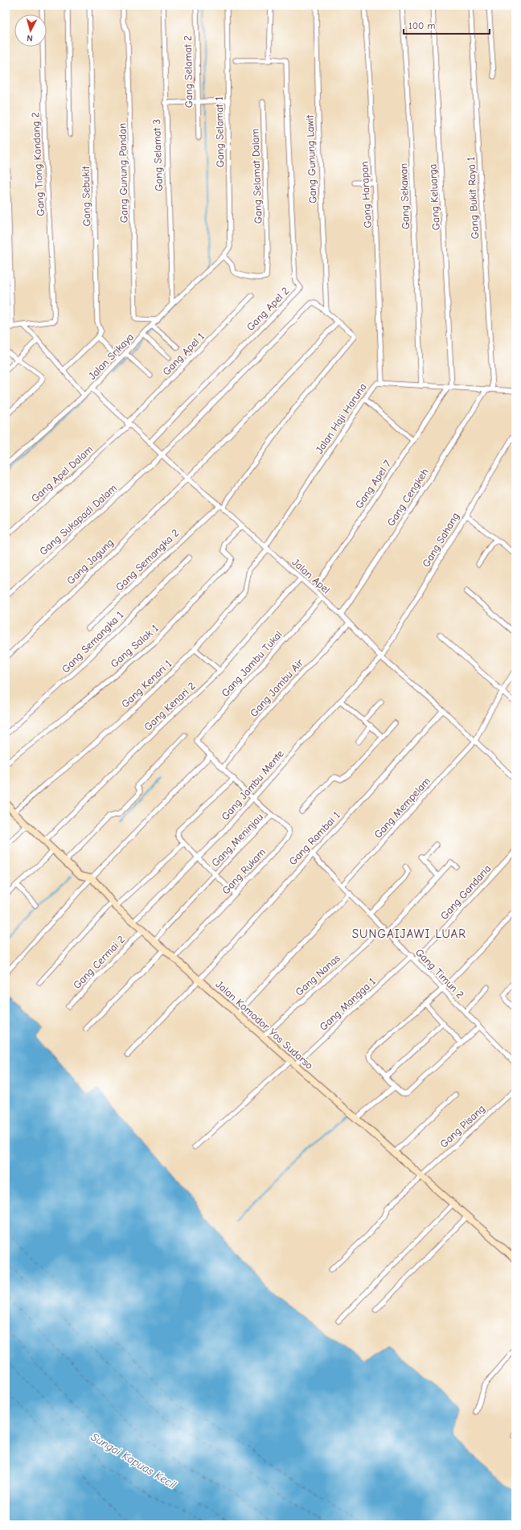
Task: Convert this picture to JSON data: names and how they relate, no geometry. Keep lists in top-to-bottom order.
{
  "streets": {
    "street": [
      "Gang Selamat 2",
      "Gang Selamat 1",
      "Gang Selamat 3",
      "Gang Gunung Lawit",
      "Gang Tiong Kandang 2",
      "Gang Gunung Pandan",
      "Gang Selamat Dalam",
      "Gang Harapan",
      "Gang Sebukit",
      "Gang Sekawan",
      "Gang Keluarga",
      "Gang Bukit Raya 1",
      "Gang Apel 2",
      "Gang Apel 1",
      "Jalan Srikaya",
      "Jalan Haji Haruna",
      "Gang Apel Dalam",
      "Gang Apel 7",
      "Gang Cengkeh",
      "Gang Sukapadi Dalam",
      "Gang Sahang",
      "Gang Semangka 2",
      "Gang Jagung",
      "Jalan Apel",
      "Gang Semangka 1",
      "Gang Salak 1",
      "Gang Jambu Tukal",
      "Gang Kenari 1",
      "Gang Jambu Air",
      "Gang Kenari 2",
      "Gang Jambu Mente",
      "Gang Mempelam",
      "Gang Rambai 1",
      "Gang Meninjau",
      "Gang Rukam",
      "Gang Gandaria",
      "Gang Cermai 2",
      "Gang Timun 2",
      "Gang Nanas",
      "Gang Mangga 1",
      "Jalan Komodor Yos Sudarso",
      "Gang Pisang"
    ]
  },
  "crossings": [
    ["Gang Selamat 1", "Gang Selamat Dalam"],
    ["Gang Selamat 1", "Jalan Srikaya"],
    ["Gang Selamat 3", "Jalan Srikaya"],
    ["Gang Gunung Lawit", "Gang Sukapadi Dalam"],
    ["Gang Gunung Pandan", "Jalan Srikaya"],
    ["Gang Selamat Dalam", "Jalan Srikaya"],
    ["Gang Harapan", "Jalan Haji Haruna"],
    ["Gang Sekawan", "Jalan Haji Haruna"],
    ["Gang Keluarga", "Jalan Haji Haruna"],
    ["Gang Keluarga", "Gang Apel 7"],
    ["Gang Bukit Raya 1", "Jalan Haji Haruna"],
    ["Gang Apel 2", "Jalan Apel"],
    ["Gang Apel 1", "Gang Apel Dalam"],
    ["Gang Apel 1", "Jalan Apel"],
    ["Jalan Srikaya", "Jalan Apel"],
    ["Jalan Haji Haruna", "Gang Apel 7"],
    ["Jalan Haji Haruna", "Gang Cengkeh"],
    ["Jalan Haji Haruna", "Jalan Apel"],
    ["Jalan Haji Haruna", "Gang Kenari 1"],
    ["Gang Apel Dalam", "Jalan Apel"],
    ["Gang Apel 7", "Jalan Apel"],
    ["Gang Cengkeh", "Jalan Apel"],
    ["Gang Sukapadi Dalam", "Jalan Apel"],
    ["Gang Sahang", "Jalan Apel"],
    ["Gang Sahang", "Gang Jambu Mente"],
    ["Gang Semangka 2", "Gang Jagung"],
    ["Gang Semangka 2", "Jalan Apel"],
    ["Gang Jagung", "Jalan Apel"],
    ["Jalan Apel", "Gang Salak 1"],
    ["Jalan Apel", "Gang Jambu Tukal"],
    ["Jalan Apel", "Gang Kenari 1"],
    ["Jalan Apel", "Gang Jambu Air"],
    ["Jalan Apel", "Gang Kenari 2"],
    ["Jalan Apel", "Gang Jambu Mente"],
    ["Jalan Apel", "Gang Mempelam"],
    ["Jalan Apel", "Gang Rambai 1"],
    ["Gang Jambu Tukal", "Gang Rukam"],
    ["Gang Jambu Air", "Gang Rukam"],
    ["Gang Jambu Mente", "Gang Rukam"],
    ["Gang Jambu Mente", "Jalan Komodor Yos Sudarso"],
    ["Gang Mempelam", "Gang Timun 2"],
    ["Gang Rambai 1", "Gang Timun 2"],
    ["Gang Rambai 1", "Jalan Komodor Yos Sudarso"],
    ["Gang Meninjau", "Gang Rukam"],
    ["Gang Meninjau", "Jalan Komodor Yos Sudarso"],
    ["Gang Rukam", "Jalan Komodor Yos Sudarso"],
    ["Gang Gandaria", "Gang Timun 2"],
    ["Gang Cermai 2", "Jalan Komodor Yos Sudarso"],
    ["Gang Timun 2", "Gang Nanas"],
    ["Gang Timun 2", "Gang Mangga 1"],
    ["Gang Nanas", "Jalan Komodor Yos Sudarso"],
    ["Gang Mangga 1", "Jalan Komodor Yos Sudarso"],
    ["Jalan Komodor Yos Sudarso", "Gang Pisang"]
  ],
  "districts": ["SUNGAIJAWI LUAR"],
  "water": ["Sungai Kapuas Kecil"],
  "scale_bar": "100 m",
  "north": "bottom"
}
